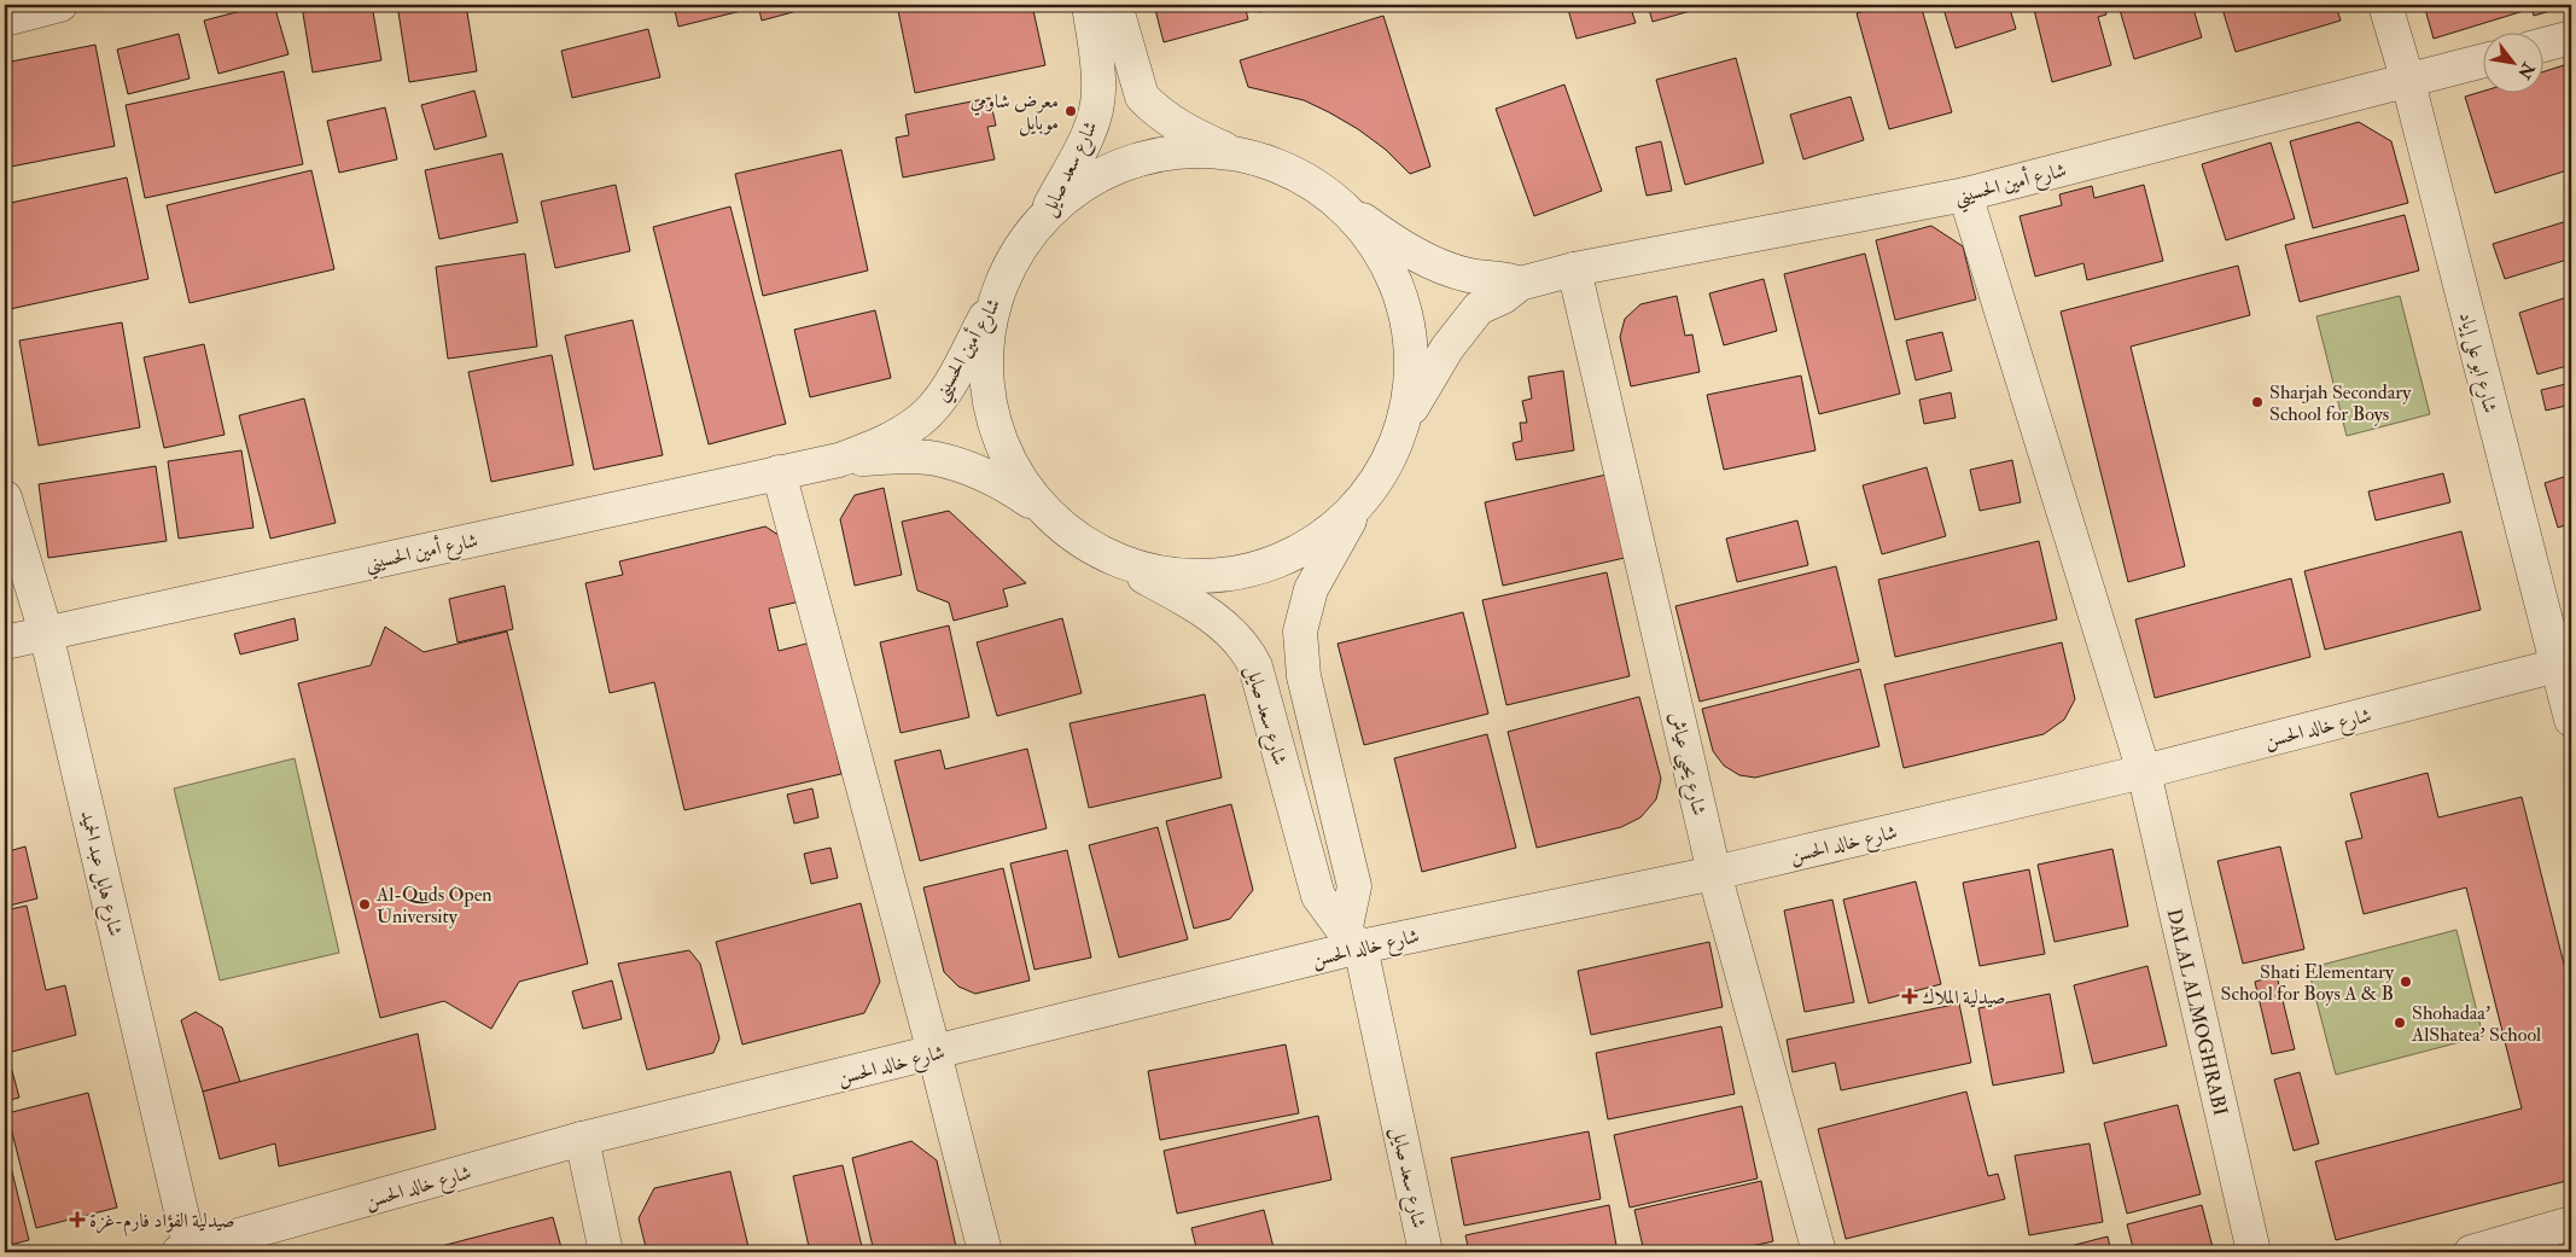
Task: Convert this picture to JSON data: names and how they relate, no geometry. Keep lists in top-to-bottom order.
{
  "streets": {
    "street": [
      "شارع سعد صايل",
      "شارع أمين الحسيني",
      "شارع ابو على إياد",
      "شارع خالد الحسن",
      "شارع يحيى عياش",
      "شارع هايل عبد الحميد",
      "DALAL ALMOGHRABI"
    ]
  },
  "crossings": [
    ["شارع سعد صايل", "شارع خالد الحسن"],
    ["شارع أمين الحسيني", "شارع ابو على إياد"],
    ["شارع أمين الحسيني", "شارع يحيى عياش"],
    ["شارع أمين الحسيني", "شارع هايل عبد الحميد"],
    ["شارع أمين الحسيني", "DALAL ALMOGHRABI"],
    ["شارع ابو على إياد", "شارع خالد الحسن"],
    ["شارع خالد الحسن", "شارع يحيى عياش"],
    ["شارع خالد الحسن", "شارع هايل عبد الحميد"],
    ["شارع خالد الحسن", "DALAL ALMOGHRABI"]
  ],
  "places": {
    "other": [
      "معرض شاومي موبايل",
      "Sharjah Secondary School for Boys",
      "Al-Quds Open University",
      "Shati Elementary School for Boys A & B",
      "Shohadaa' AlShatea' School"
    ],
    "health": ["صيدلية الملاك", "صيدلية الفؤاد فارم-غزة"]
  },
  "north": "bottom right"
}
